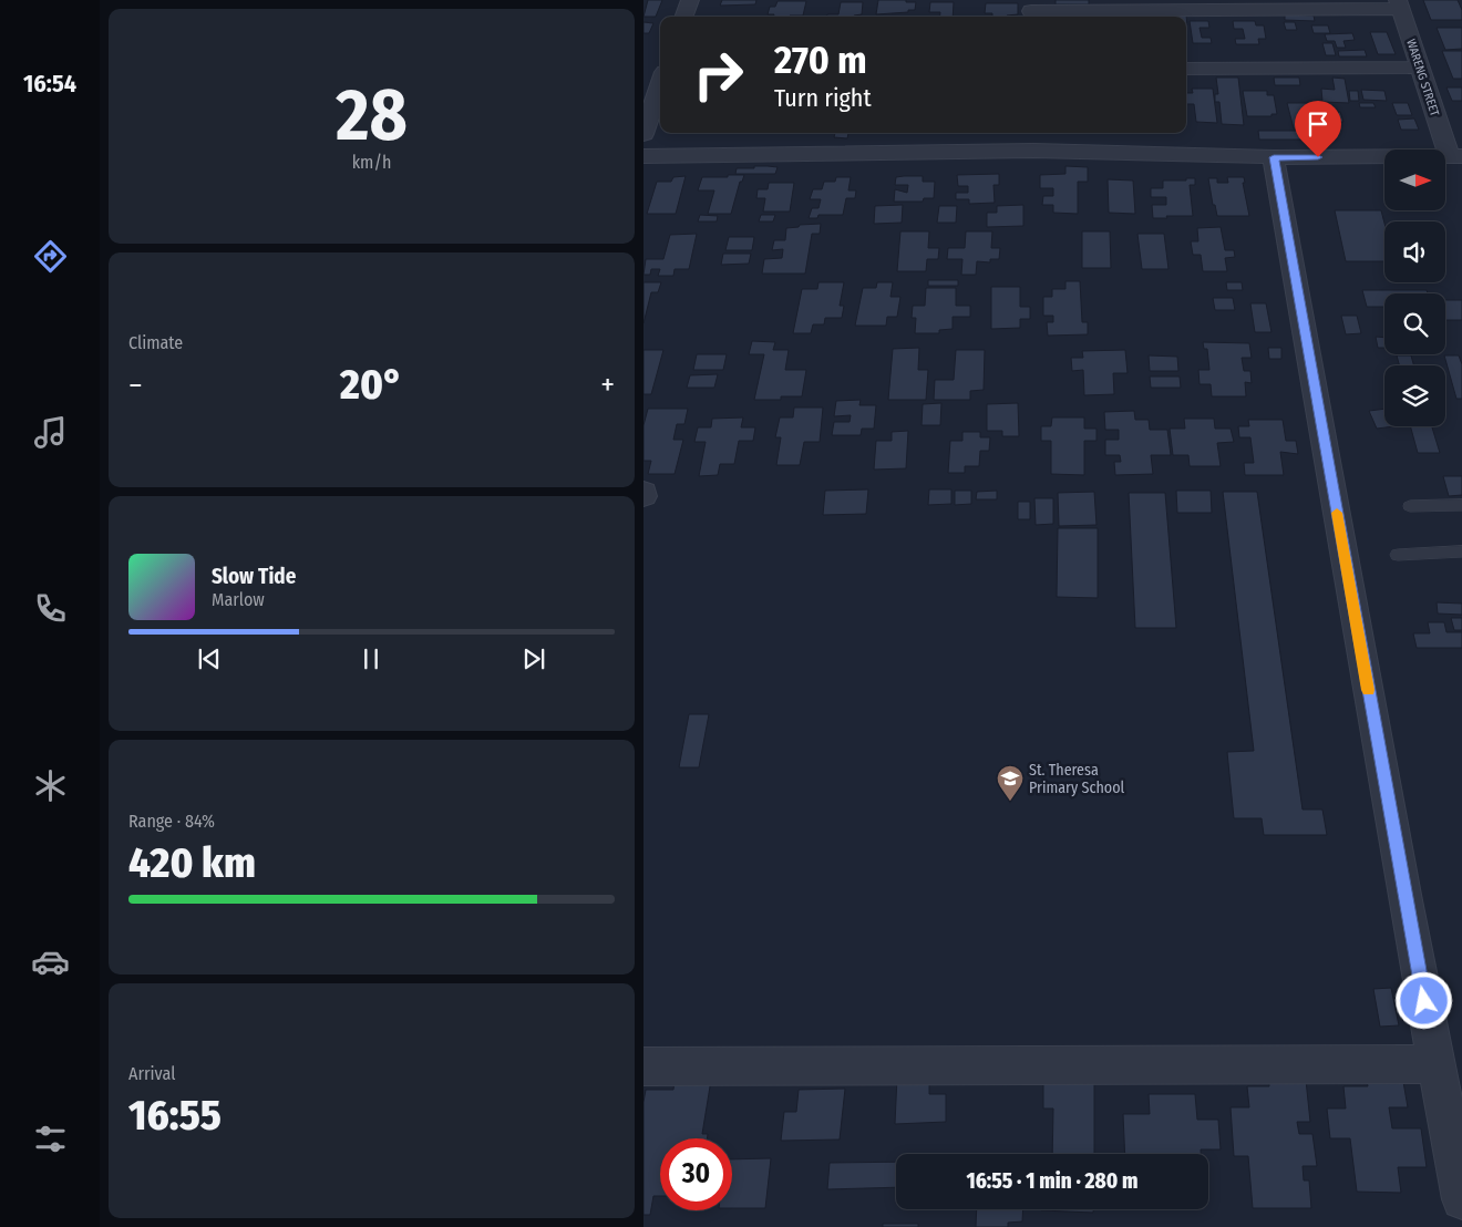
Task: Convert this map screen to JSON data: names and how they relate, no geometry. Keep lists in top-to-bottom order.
{
  "streets": {
    "street": ["WARENG STREET"]
  },
  "places": {
    "school or university": ["St. Theresa Primary School"]
  },
  "north": "right",
  "page": {
    "tabs": "16:54",
    "tile": [
      ["28", "km/h"],
      "Climate",
      ["Range · 84%", "420 km"],
      ["Arrival", "16:55"]
    ],
    "turn": ["270 m", "Turn right"],
    "heat": ["−", "20°", "+"],
    "song": ["Slow Tide", "Marlow"],
    "limit": "30",
    "trip": "16:55 · 1 min · 280 m"
  }
}
